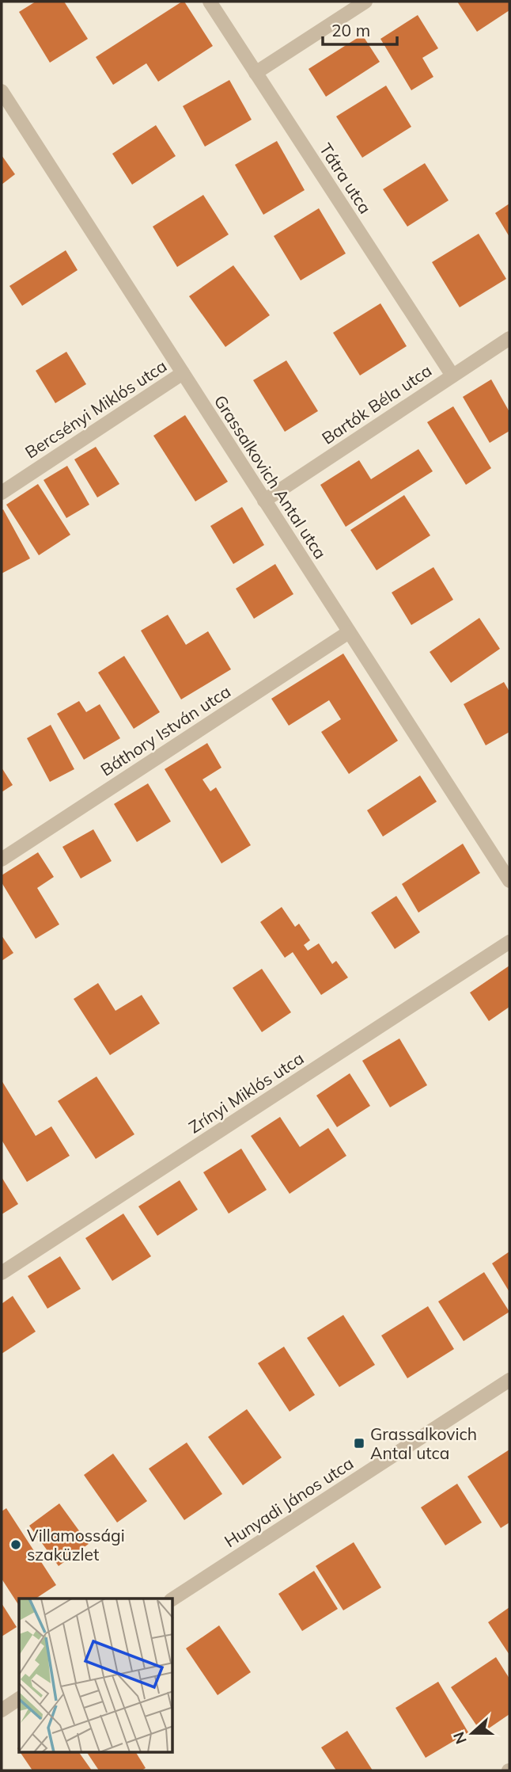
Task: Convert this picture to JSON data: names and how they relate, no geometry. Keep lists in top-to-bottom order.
{
  "streets": {
    "street": [
      "Tátra utca",
      "Bartók Béla utca",
      "Bercsényi Miklós utca",
      "Grassalkovich Antal utca",
      "Báthory István utca",
      "Zrínyi Miklós utca",
      "Hunyadi János utca"
    ]
  },
  "crossings": [
    ["Tátra utca", "Bartók Béla utca"],
    ["Bartók Béla utca", "Grassalkovich Antal utca"],
    ["Bercsényi Miklós utca", "Grassalkovich Antal utca"],
    ["Grassalkovich Antal utca", "Báthory István utca"]
  ],
  "places": {
    "transit": ["Grassalkovich Antal utca"],
    "other": ["Villamossági szaküzlet"]
  },
  "scale_bar": "20 m",
  "north": "left"
}
